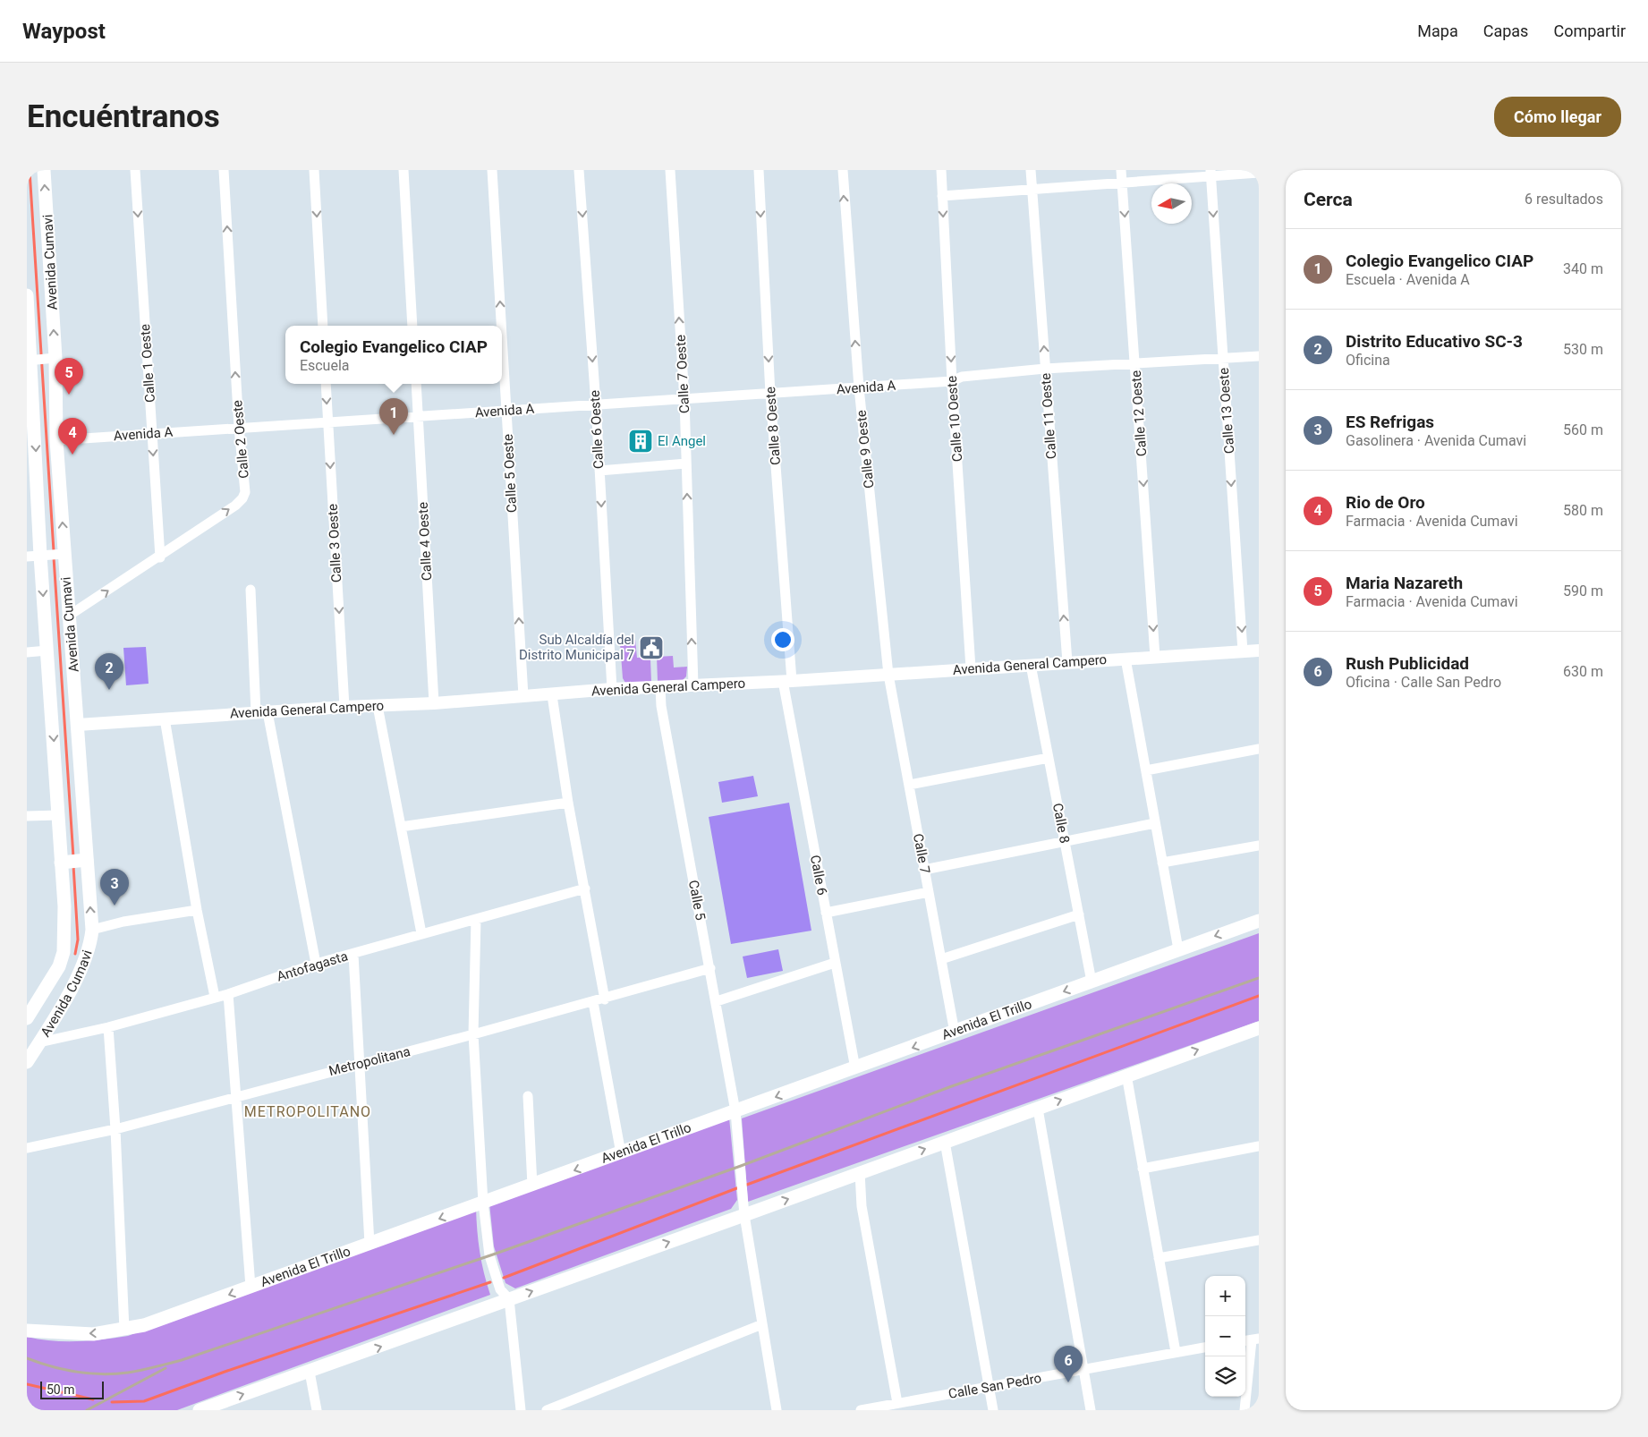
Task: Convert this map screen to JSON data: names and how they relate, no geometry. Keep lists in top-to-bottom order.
{
  "streets": {
    "main road": ["Avenida Cumavi", "Avenida El Trillo"],
    "street": [
      "Calle 1 Oeste",
      "Calle 7 Oeste",
      "Avenida A",
      "Calle 13 Oeste",
      "Calle 12 Oeste",
      "Calle 11 Oeste",
      "Calle 10 Oeste",
      "Calle 8 Oeste",
      "Calle 6 Oeste",
      "Calle 2 Oeste",
      "Calle 9 Oeste",
      "Calle 5 Oeste",
      "Calle 4 Oeste",
      "Calle 3 Oeste",
      "Avenida General Campero",
      "Calle 8",
      "Calle 7",
      "Calle 6",
      "Calle 5",
      "Antofagasta",
      "Metropolitana",
      "Calle San Pedro"
    ]
  },
  "crossings": [
    ["Avenida Cumavi", "Avenida A"],
    ["Avenida Cumavi", "Calle 2 Oeste"],
    ["Avenida Cumavi", "Avenida General Campero"],
    ["Avenida Cumavi", "Antofagasta"],
    ["Calle 1 Oeste", "Avenida A"],
    ["Calle 1 Oeste", "Calle 2 Oeste"],
    ["Calle 7 Oeste", "Avenida A"],
    ["Calle 7 Oeste", "Avenida General Campero"],
    ["Avenida A", "Calle 13 Oeste"],
    ["Avenida A", "Calle 12 Oeste"],
    ["Avenida A", "Calle 11 Oeste"],
    ["Avenida A", "Calle 10 Oeste"],
    ["Avenida A", "Calle 8 Oeste"],
    ["Avenida A", "Calle 6 Oeste"],
    ["Avenida A", "Calle 2 Oeste"],
    ["Avenida A", "Calle 9 Oeste"],
    ["Avenida A", "Calle 5 Oeste"],
    ["Avenida A", "Calle 4 Oeste"],
    ["Avenida A", "Calle 3 Oeste"],
    ["Calle 13 Oeste", "Avenida General Campero"],
    ["Calle 12 Oeste", "Avenida General Campero"],
    ["Calle 11 Oeste", "Avenida General Campero"],
    ["Calle 10 Oeste", "Avenida General Campero"],
    ["Calle 8 Oeste", "Avenida General Campero"],
    ["Calle 8 Oeste", "Calle 6"],
    ["Calle 6 Oeste", "Avenida General Campero"],
    ["Calle 9 Oeste", "Avenida General Campero"],
    ["Calle 9 Oeste", "Calle 7"],
    ["Calle 5 Oeste", "Avenida General Campero"],
    ["Calle 4 Oeste", "Avenida General Campero"],
    ["Calle 3 Oeste", "Avenida General Campero"],
    ["Avenida General Campero", "Calle 8"],
    ["Avenida General Campero", "Calle 7"],
    ["Avenida General Campero", "Calle 6"],
    ["Avenida General Campero", "Calle 5"],
    ["Calle 8", "Avenida El Trillo"],
    ["Calle 7", "Avenida El Trillo"],
    ["Calle 6", "Avenida El Trillo"],
    ["Calle 5", "Avenida El Trillo"],
    ["Calle 5", "Metropolitana"]
  ],
  "one_way": [
    "Calle 1 Oeste",
    "Calle 7 Oeste",
    "Calle 13 Oeste",
    "Calle 12 Oeste",
    "Calle 11 Oeste",
    "Calle 10 Oeste",
    "Calle 8 Oeste",
    "Calle 6 Oeste",
    "Calle 2 Oeste",
    "Calle 9 Oeste",
    "Calle 5 Oeste"
  ],
  "districts": ["METROPOLITANO"],
  "places": {
    "building": ["El Angel"],
    "public building": ["Sub Alcaldía del Distrito Municipal 7"]
  },
  "scale_bar": "50 m",
  "north": "left",
  "page": {
    "header": "Waypost",
    "nav": ["Mapa", "Capas", "Compartir"],
    "buttons": "Cómo llegar",
    "title": "Encuéntranos",
    "heading": ["Cerca", "6 resultados"],
    "list": [
      {
        "mark": "1",
        "name": "Colegio Evangelico CIAP",
        "note": "Escuela · Avenida A",
        "value": "340 m"
      },
      {
        "mark": "2",
        "name": "Distrito Educativo SC-3",
        "note": "Oficina",
        "value": "530 m"
      },
      {
        "mark": "3",
        "name": "ES Refrigas",
        "note": "Gasolinera · Avenida Cumavi",
        "value": "560 m"
      },
      {
        "mark": "4",
        "name": "Rio de Oro",
        "note": "Farmacia · Avenida Cumavi",
        "value": "580 m"
      },
      {
        "mark": "5",
        "name": "Maria Nazareth",
        "note": "Farmacia · Avenida Cumavi",
        "value": "590 m"
      },
      {
        "mark": "6",
        "name": "Rush Publicidad",
        "note": "Oficina · Calle San Pedro",
        "value": "630 m"
      }
    ],
    "popup": ["Colegio Evangelico CIAP", "Escuela"],
    "pins": [
      "5",
      "1",
      "4",
      "2",
      "3",
      "6"
    ],
    "map_buttons": ["+", "−"],
    "scale": "50 m"
  }
}
